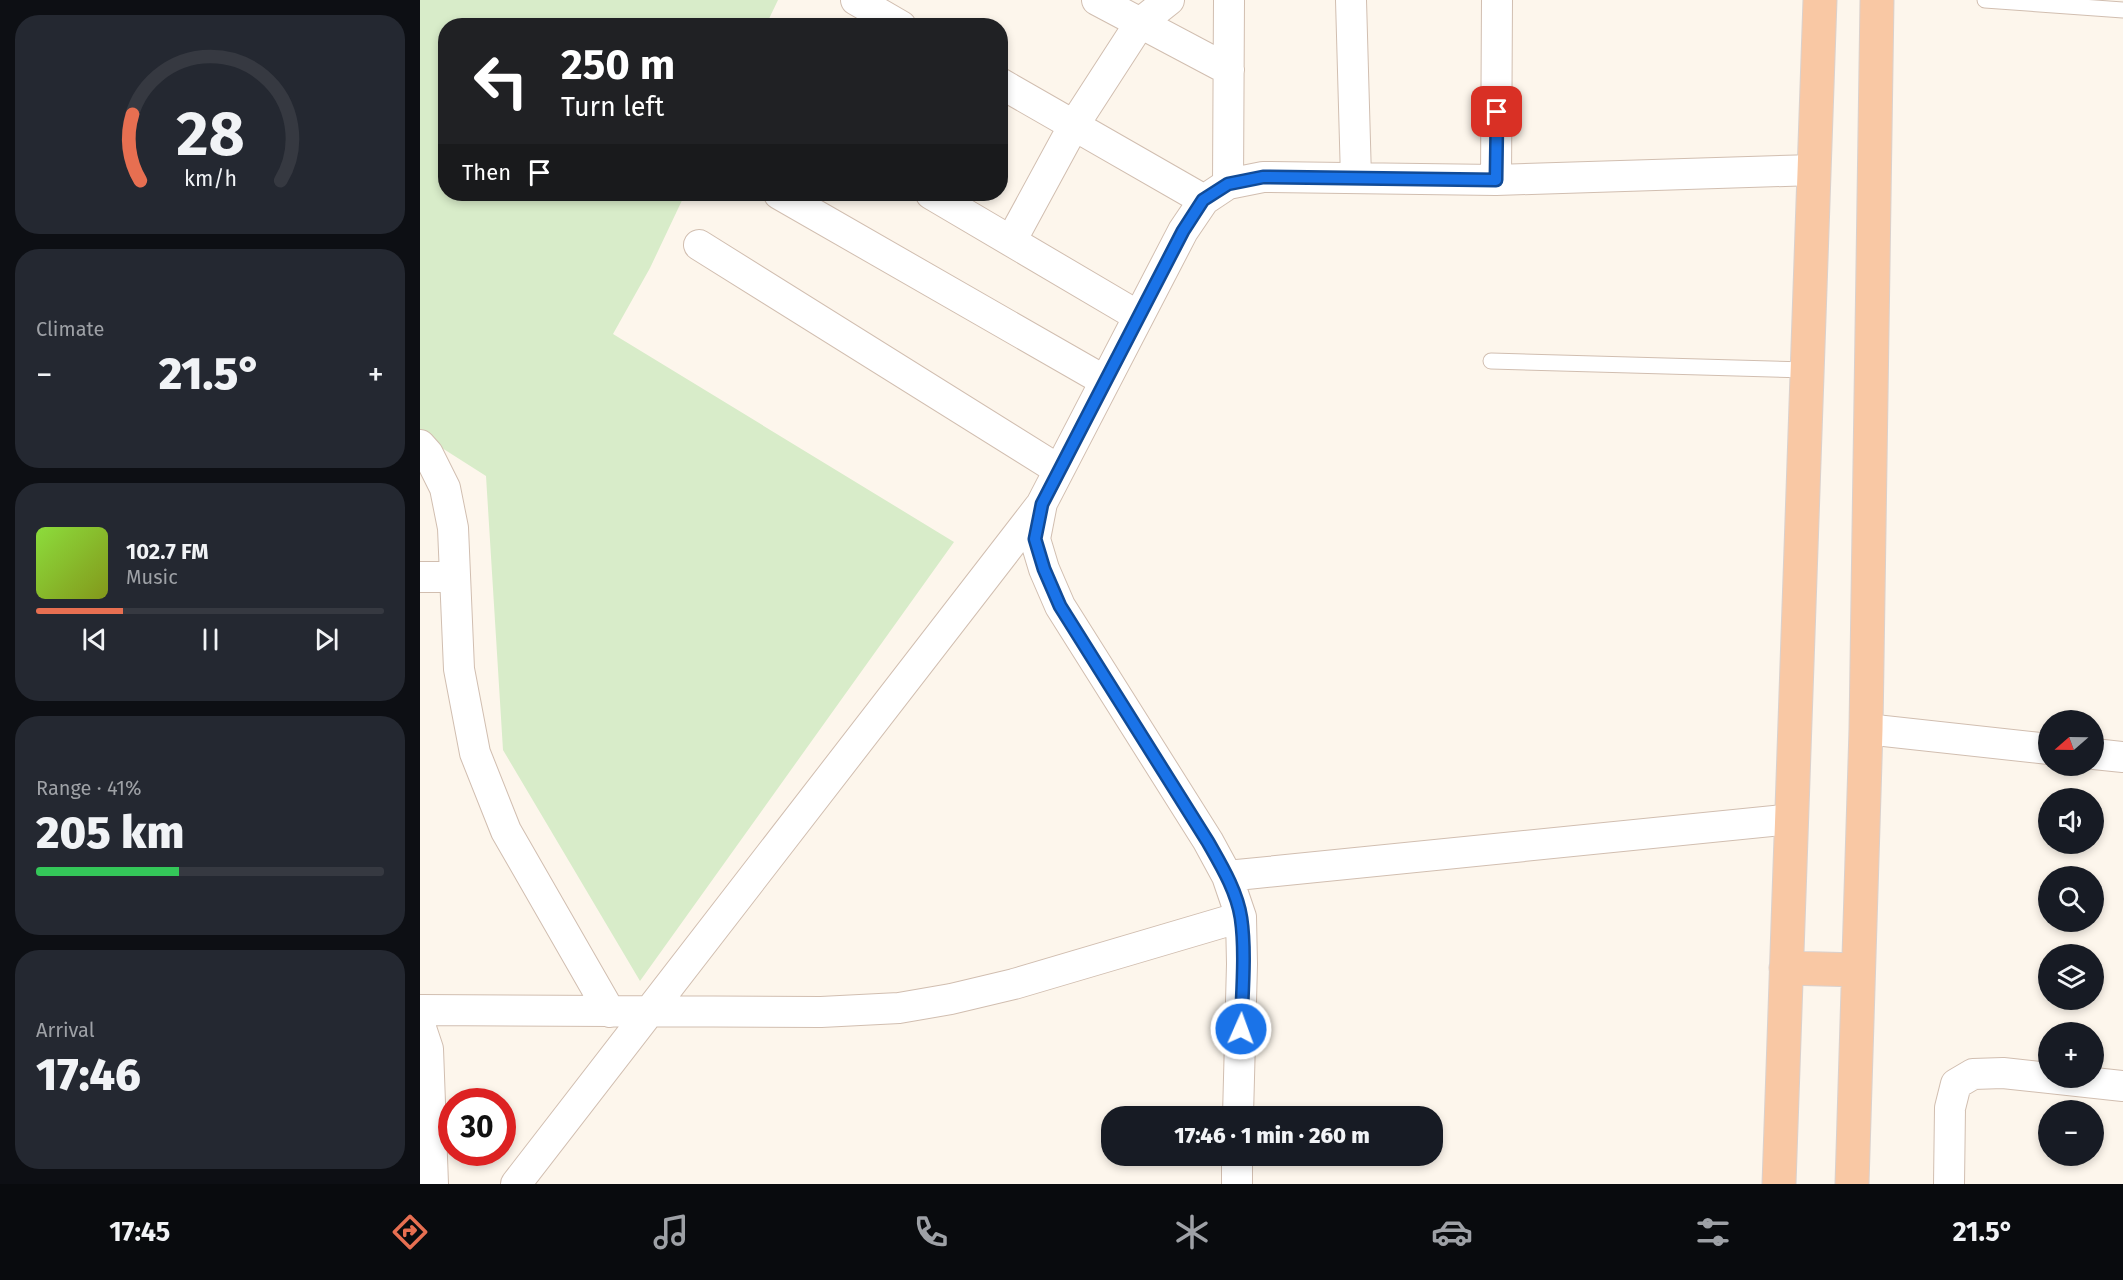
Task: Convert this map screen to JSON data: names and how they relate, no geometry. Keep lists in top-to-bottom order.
{
  "north": "left",
  "page": {
    "turn": ["250 m", "Turn left"],
    "then": "Then",
    "tile": [
      "Climate",
      ["Range · 41%", "205 km"],
      ["Arrival", "17:46"]
    ],
    "heat": ["−", "21.5°", "+"],
    "song": ["102.7 FM", "Music"],
    "map_buttons": ["+", "−"],
    "limit": "30",
    "trip": "17:46 · 1 min · 260 m",
    "tabs": ["17:45", "21.5°"],
    "gauge": ["28", "km/h"]
  }
}
